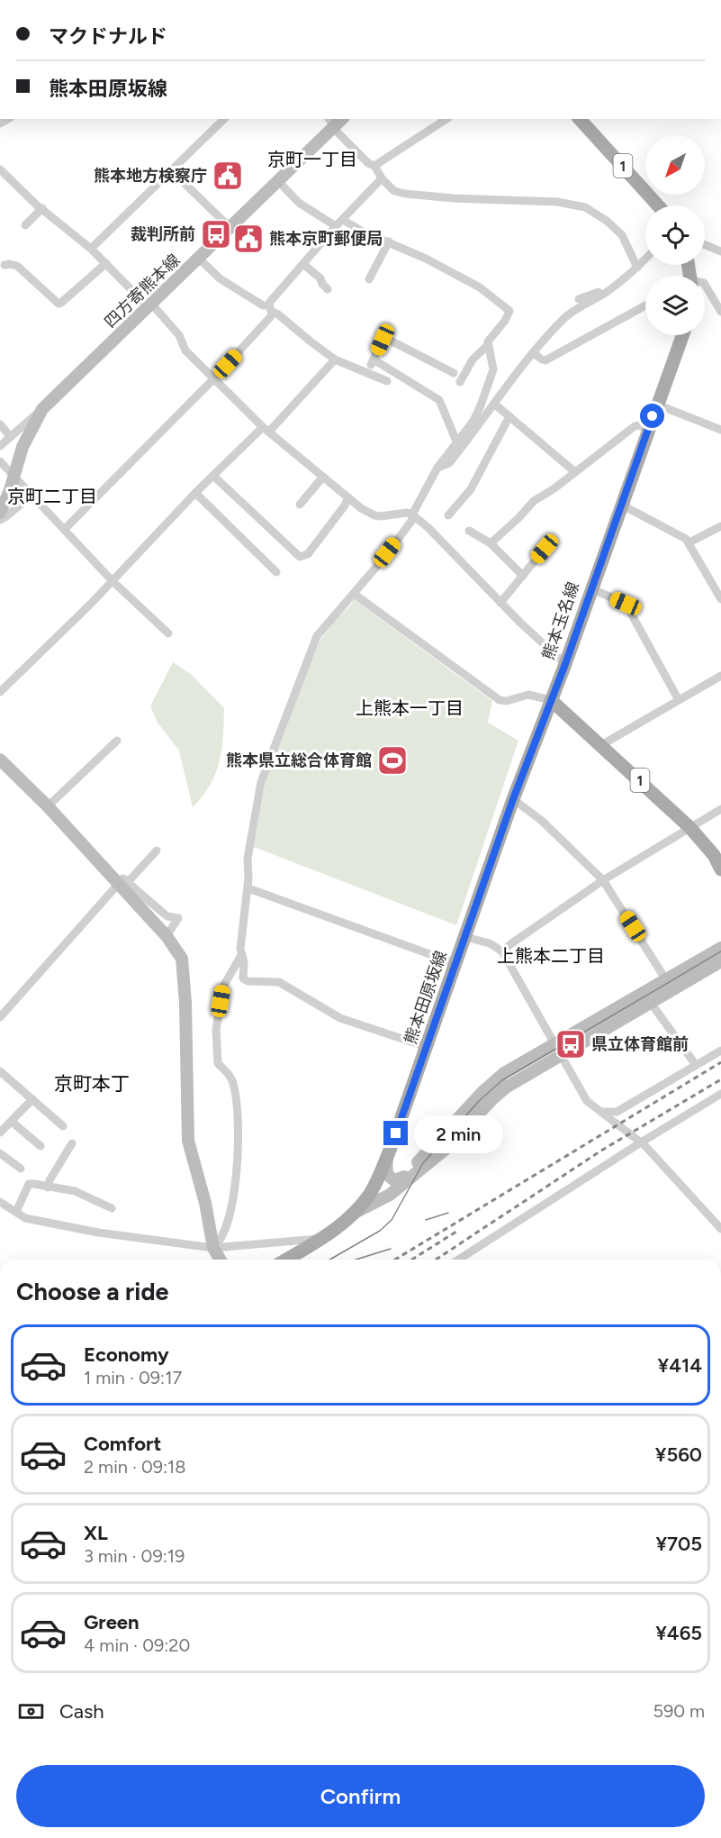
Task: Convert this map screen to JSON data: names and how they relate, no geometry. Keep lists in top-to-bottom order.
{
  "streets": {
    "main road": ["1", "熊本玉名線", "熊本田原坂線"],
    "street": ["四方寄熊本線"]
  },
  "crossings": [
    ["1", "熊本玉名線"],
    ["1", "熊本田原坂線"],
    ["熊本玉名線", "熊本田原坂線"]
  ],
  "districts": [
    "京町一丁目",
    "京町二丁目",
    "上熊本一丁目",
    "上熊本二丁目",
    "京町本丁"
  ],
  "places": {
    "public building": ["熊本地方検察庁", "熊本京町郵便局"],
    "bus stop": ["裁判所前", "県立体育館前"],
    "sports": ["熊本県立総合体育館"]
  },
  "north": "bottom left",
  "page": {
    "banner": ["マクドナルド", "熊本田原坂線"],
    "bubble": "2 min",
    "heading": "Choose a ride",
    "list": [
      {
        "name": "Economy",
        "note": "1 min · 09:17",
        "value": "¥414"
      },
      {
        "name": "Comfort",
        "note": "2 min · 09:18",
        "value": "¥560"
      },
      {
        "name": "XL",
        "note": "3 min · 09:19",
        "value": "¥705"
      },
      {
        "name": "Green",
        "note": "4 min · 09:20",
        "value": "¥465"
      }
    ],
    "pay": ["Cash", "590 m"],
    "buttons": "Confirm"
  }
}
